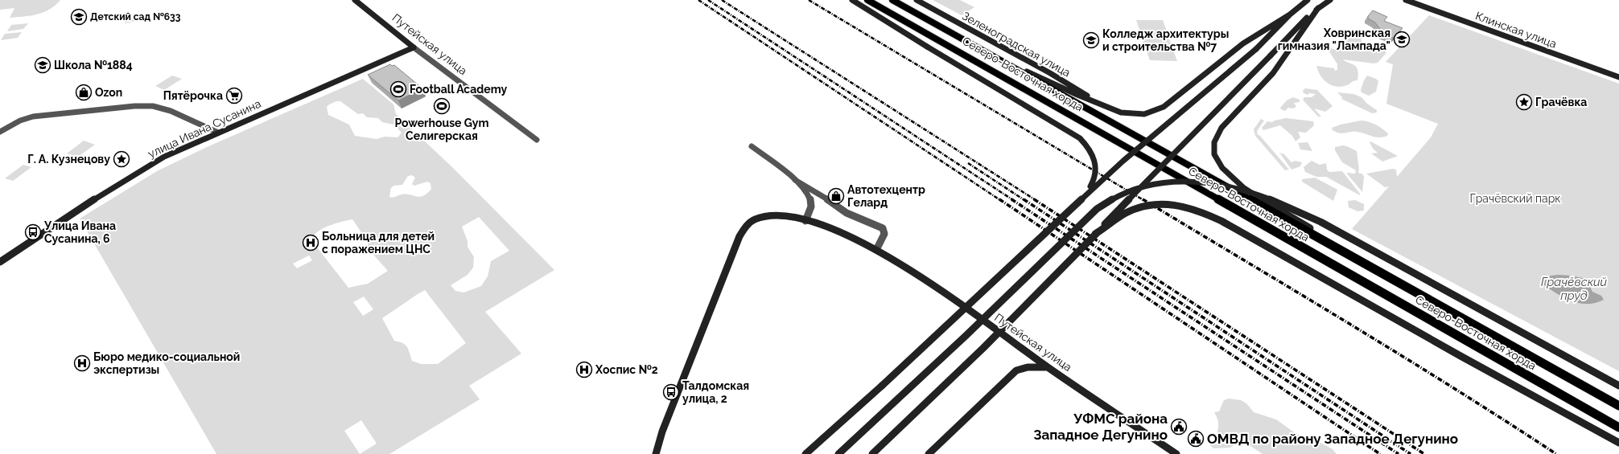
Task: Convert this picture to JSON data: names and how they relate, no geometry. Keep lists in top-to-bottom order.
{
  "streets": {
    "main road": [
      "Клинская улица",
      "Путейская улица",
      "Зеленоградская улица",
      "Северо-Восточная хорда",
      "улица Ивана Сусанина"
    ]
  },
  "crossings": [
    ["Путейская улица", "улица Ивана Сусанина"]
  ],
  "water": ["Грачёвский пруд"],
  "parks": ["Грачёвский парк"],
  "places": {
    "school or university": [
      "Детский сад №633",
      "Ховринская гимназия \"Лампада\"",
      "Колледж архитектуры и строительства №7",
      "Школа №1884"
    ],
    "sports": ["Football Academy", "Powerhouse Gym Селигерская"],
    "shop": ["Ozon", "Автотехцентр Гелард"],
    "supermarket": ["Пятёрочка"],
    "place": ["Грачёвка", "Г. А. Кузнецову"],
    "bus stop": ["Улица Ивана Сусанина, 6", "Талдомская улица, 2"],
    "hospital": ["Больница для детей с поражением ЦНС", "Бюро медико-социальной экспертизы", "Хоспис №2"],
    "public building": ["УФМС района Западное Дегунино", "ОМВД по району Западное Дегунино"]
  }
}
